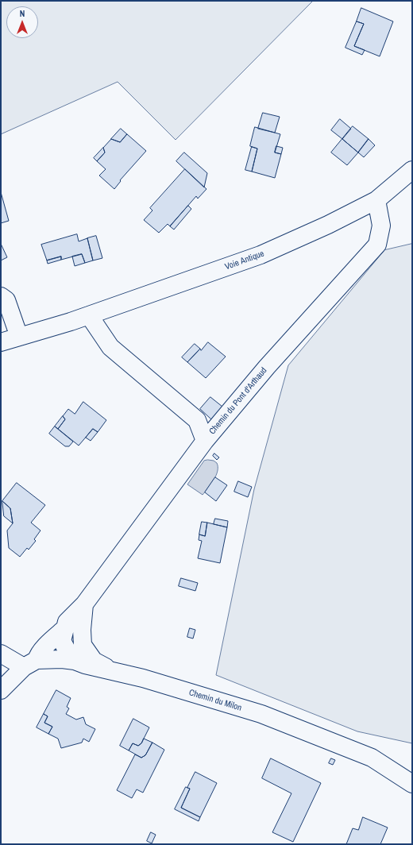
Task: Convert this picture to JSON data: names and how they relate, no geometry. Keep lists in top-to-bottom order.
{
  "streets": {
    "street": ["Voie Antique", "Chemin du Pont d'Arthaud", "Chemin du Milon"]
  },
  "crossings": [
    ["Voie Antique", "Chemin du Pont d'Arthaud"]
  ],
  "north": "top"
}
